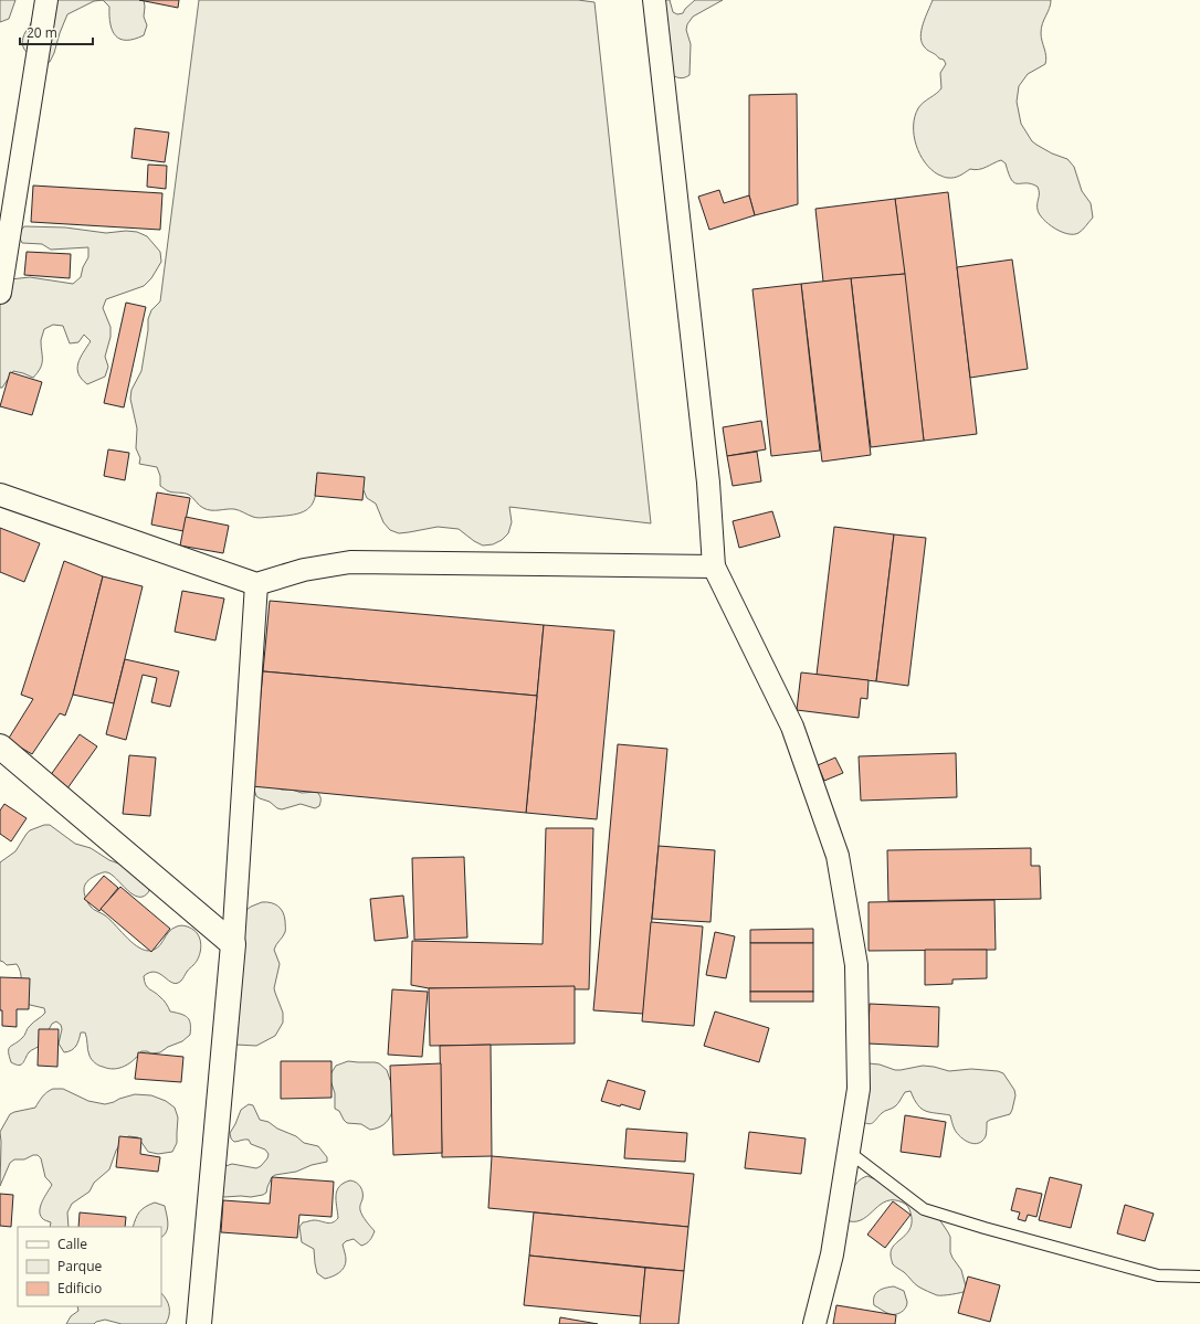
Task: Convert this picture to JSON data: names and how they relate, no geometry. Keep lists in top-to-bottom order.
{
  "legend": ["Calle", "Parque", "Edificio"],
  "scale_bar": "20 m"
}
